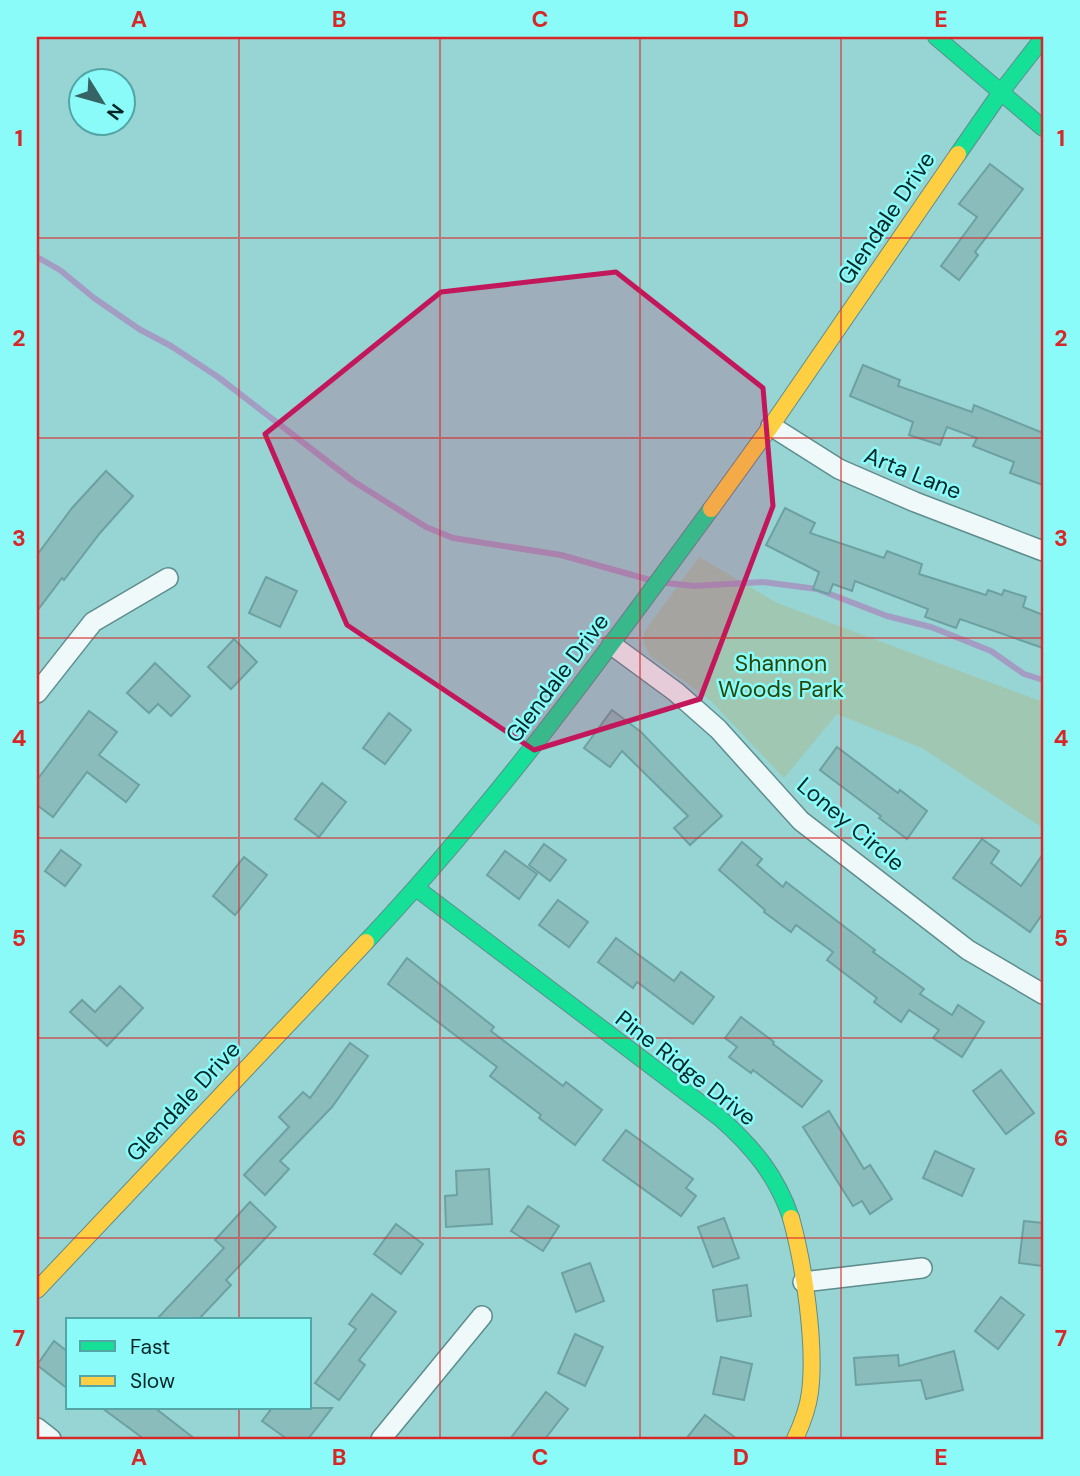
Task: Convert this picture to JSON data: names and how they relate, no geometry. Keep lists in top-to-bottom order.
{
  "streets": {
    "street": [
      "Glendale Drive",
      "Arta Lane",
      "Loney Circle",
      "Pine Ridge Drive"
    ]
  },
  "crossings": [
    ["Glendale Drive", "Arta Lane"],
    ["Glendale Drive", "Loney Circle"],
    ["Glendale Drive", "Pine Ridge Drive"]
  ],
  "parks": ["Shannon Woods Park"],
  "legend": ["Fast", "Slow"],
  "north": "bottom right",
  "grid": {
    "columns": [
      "A",
      "B",
      "C",
      "D",
      "E"
    ],
    "rows": [
      "1",
      "2",
      "3",
      "4",
      "5",
      "6",
      "7"
    ]
  }
}
